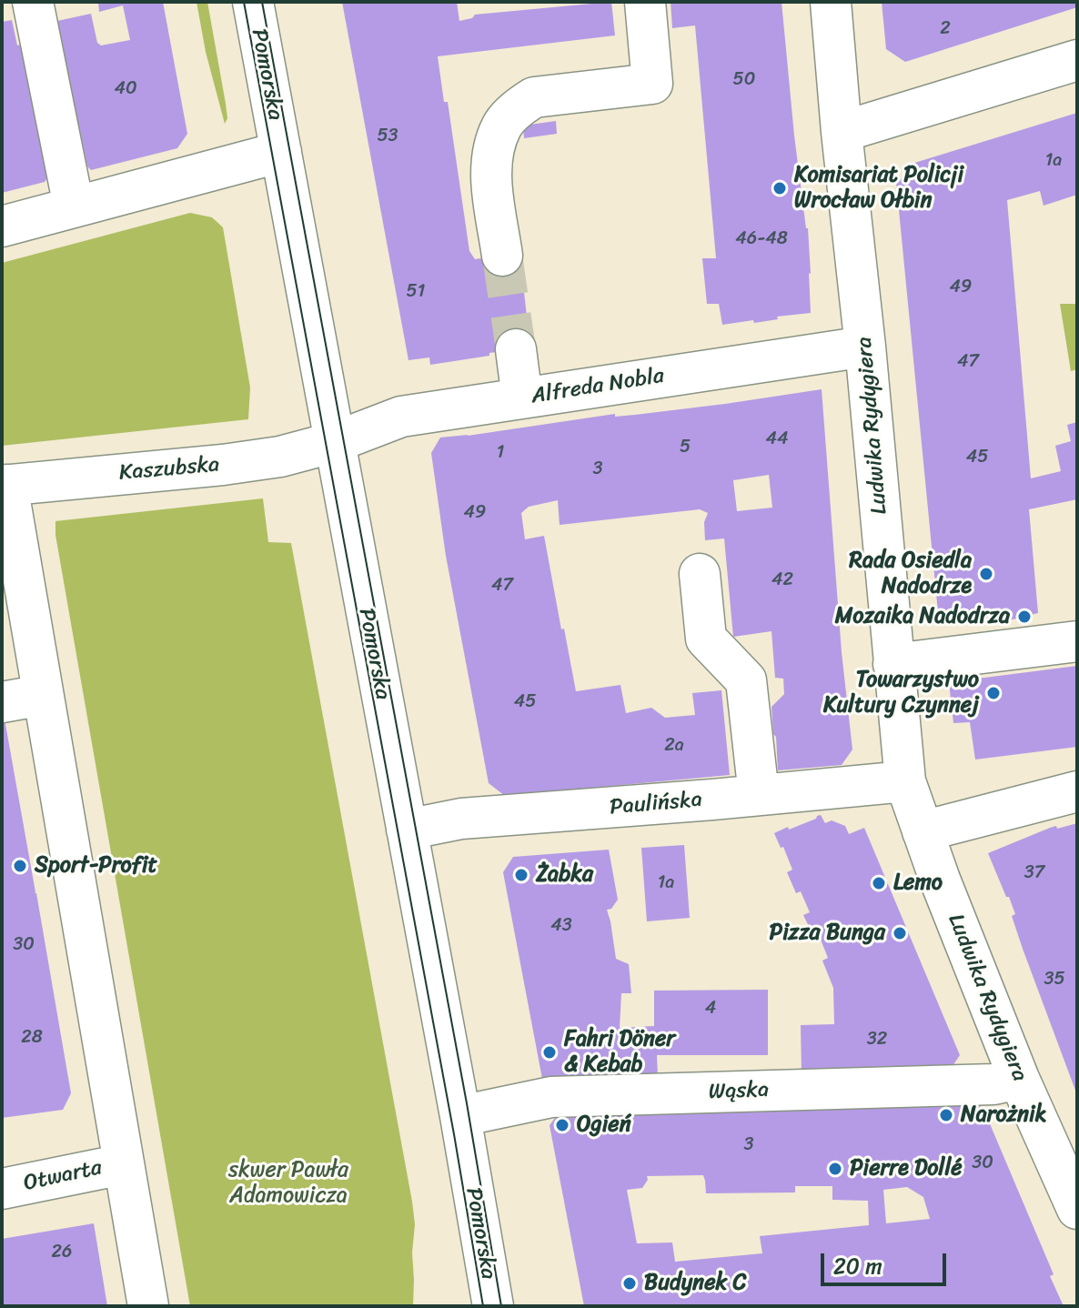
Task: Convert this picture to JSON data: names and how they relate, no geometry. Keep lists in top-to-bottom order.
{
  "streets": {
    "street": [
      "Pomorska",
      "Alfreda Nobla",
      "Ludwika Rydygiera",
      "Kaszubska",
      "Paulińska",
      "Wąska",
      "Otwarta"
    ]
  },
  "crossings": [
    ["Pomorska", "Alfreda Nobla"],
    ["Pomorska", "Kaszubska"],
    ["Pomorska", "Paulińska"],
    ["Pomorska", "Wąska"],
    ["Alfreda Nobla", "Ludwika Rydygiera"],
    ["Alfreda Nobla", "Kaszubska"],
    ["Ludwika Rydygiera", "Paulińska"],
    ["Ludwika Rydygiera", "Wąska"]
  ],
  "parks": ["skwer Pawła Adamowicza"],
  "places": [
    "Komisariat Policji Wrocław Ołbin",
    "Rada Osiedla Nadodrze",
    "Mozaika Nadodrza",
    "Towarzystwo Kultury Czynnej",
    "Sport-Profit",
    "Żabka",
    "Lemo",
    "Pizza Bunga",
    "Fahri Döner & Kebab",
    "Narożnik",
    "Ogień",
    "Pierre Dollé",
    "Budynek C"
  ],
  "house_numbers": [
    "2",
    "50",
    "40",
    "53",
    "1a",
    "46-48",
    "49",
    "51",
    "47",
    "44",
    "5",
    "1",
    "45",
    "3",
    "49",
    "42",
    "47",
    "45",
    "2a",
    "37",
    "1a",
    "43",
    "30",
    "35",
    "4",
    "28",
    "32",
    "3",
    "30",
    "26"
  ],
  "scale_bar": "20 m"
}
